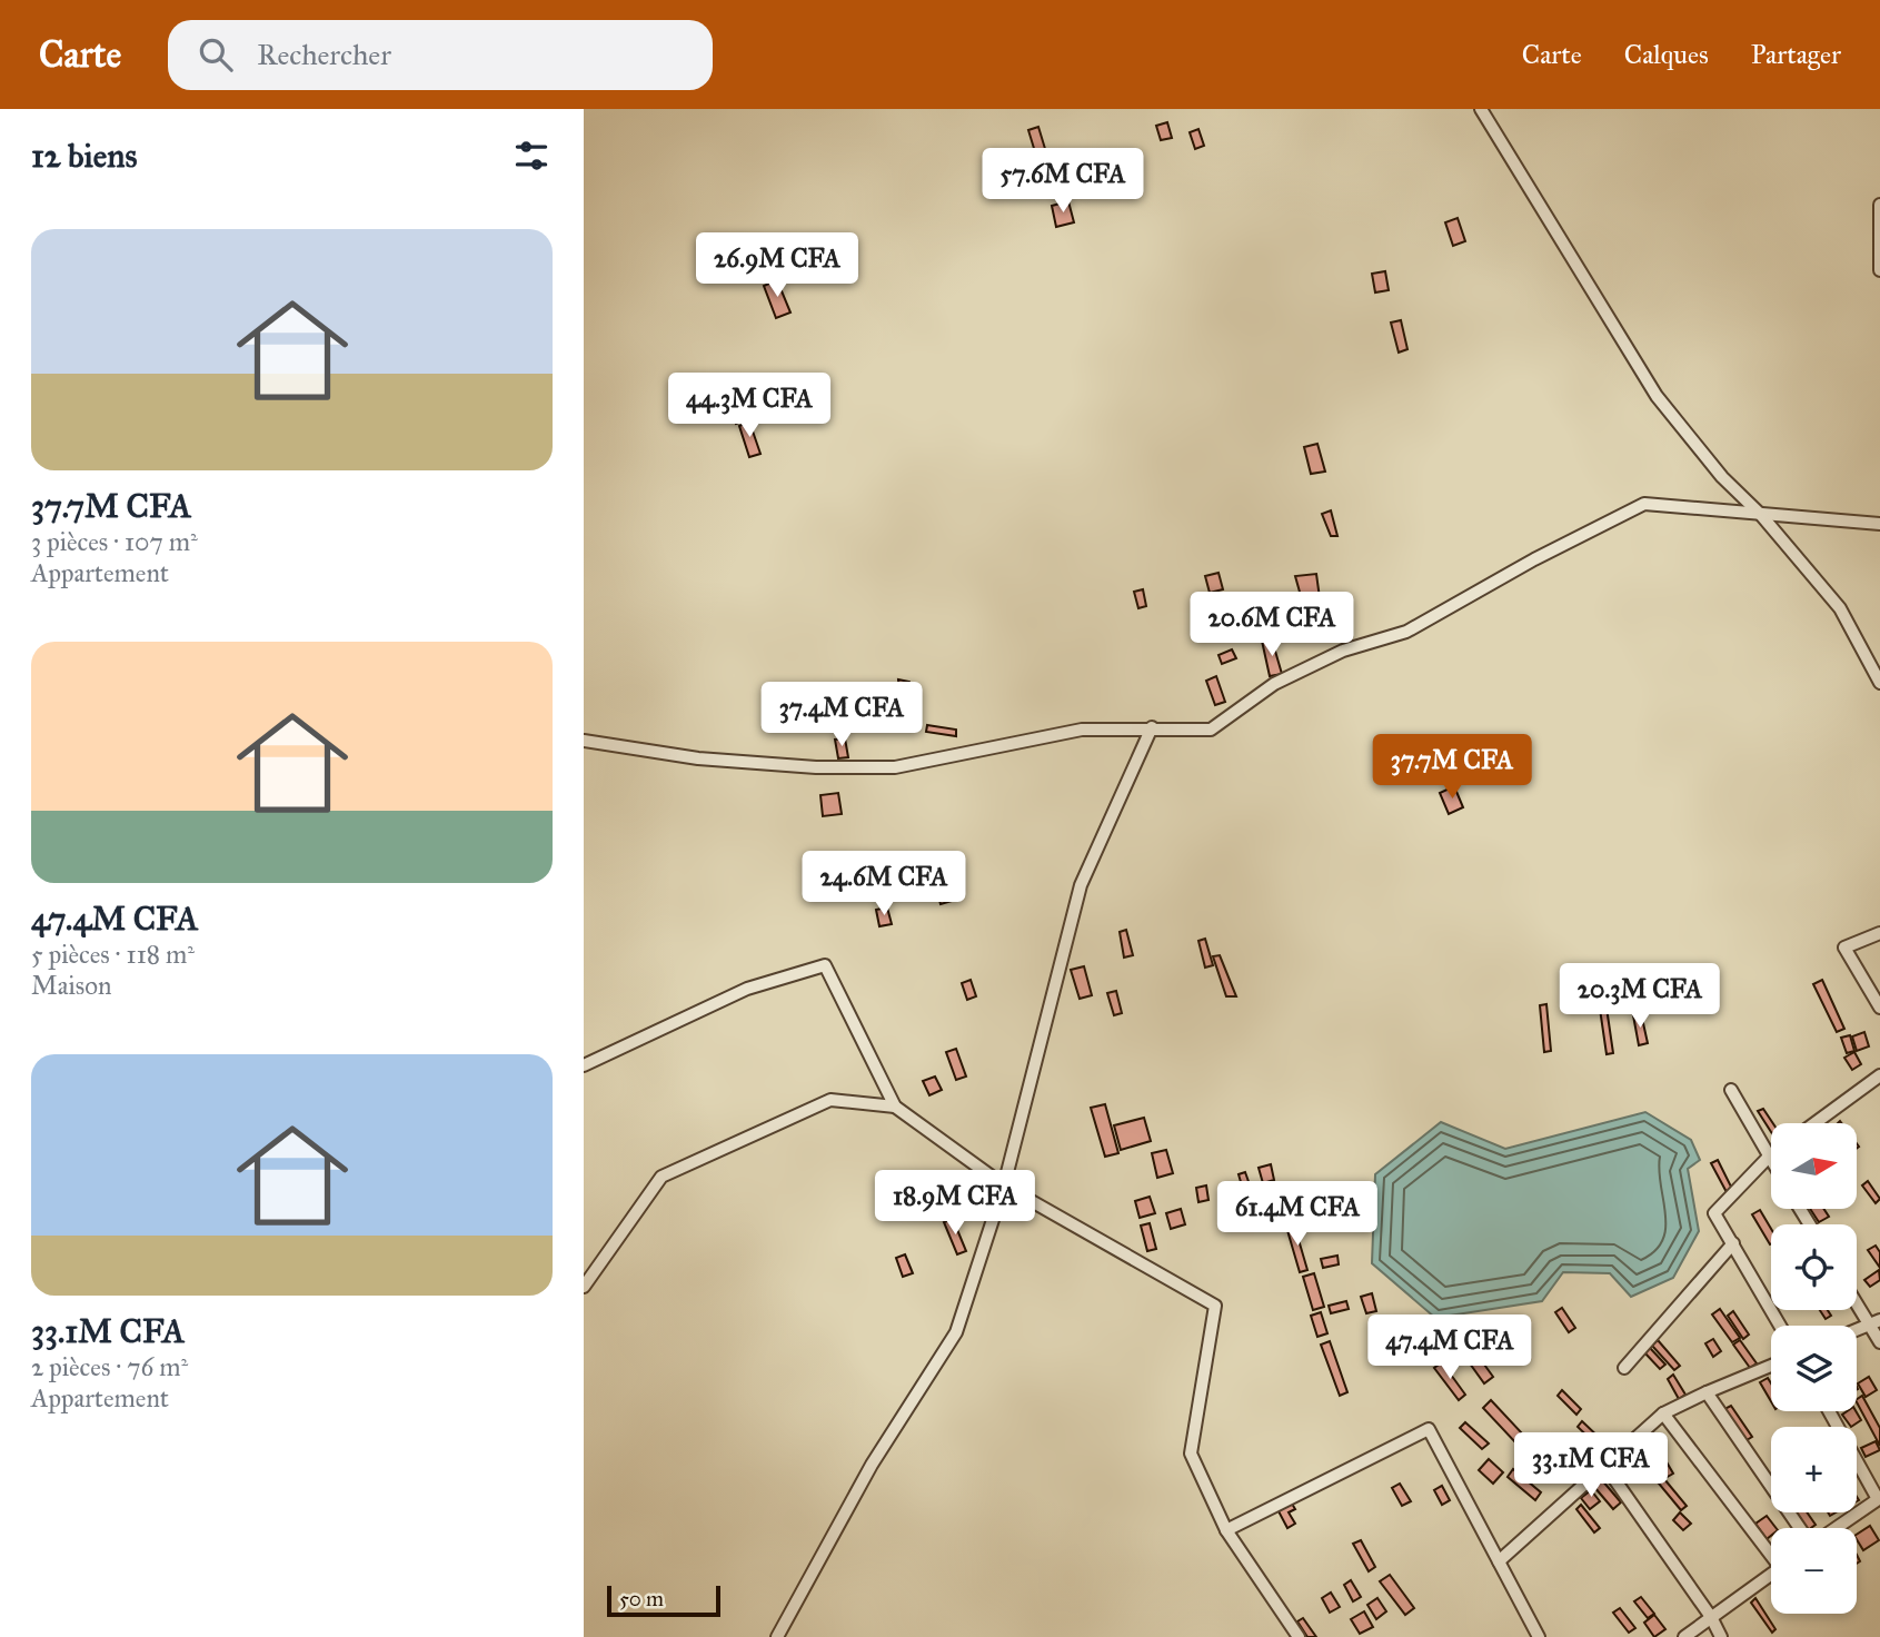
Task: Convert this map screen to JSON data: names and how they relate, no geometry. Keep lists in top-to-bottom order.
{
  "scale_bar": "50 m",
  "north": "right",
  "page": {
    "header": "Carte",
    "search": "Rechercher",
    "nav": ["Carte", "Calques", "Partager"],
    "heading": "12 biens",
    "price": [
      "57.6M CFA",
      "26.9M CFA",
      "44.3M CFA",
      "20.6M CFA",
      "37.4M CFA",
      "37.7M CFA",
      "24.6M CFA",
      "20.3M CFA",
      "18.9M CFA",
      "61.4M CFA",
      "47.4M CFA",
      "33.1M CFA"
    ],
    "list": [
      {
        "name": "37.7M CFA",
        "note": "3 pièces · 107 m² · Appartement"
      },
      {
        "name": "47.4M CFA",
        "note": "5 pièces · 118 m² · Maison"
      },
      {
        "name": "33.1M CFA",
        "note": "2 pièces · 76 m² · Appartement"
      }
    ],
    "map_buttons": ["+", "−"],
    "scale": "50 m"
  }
}
